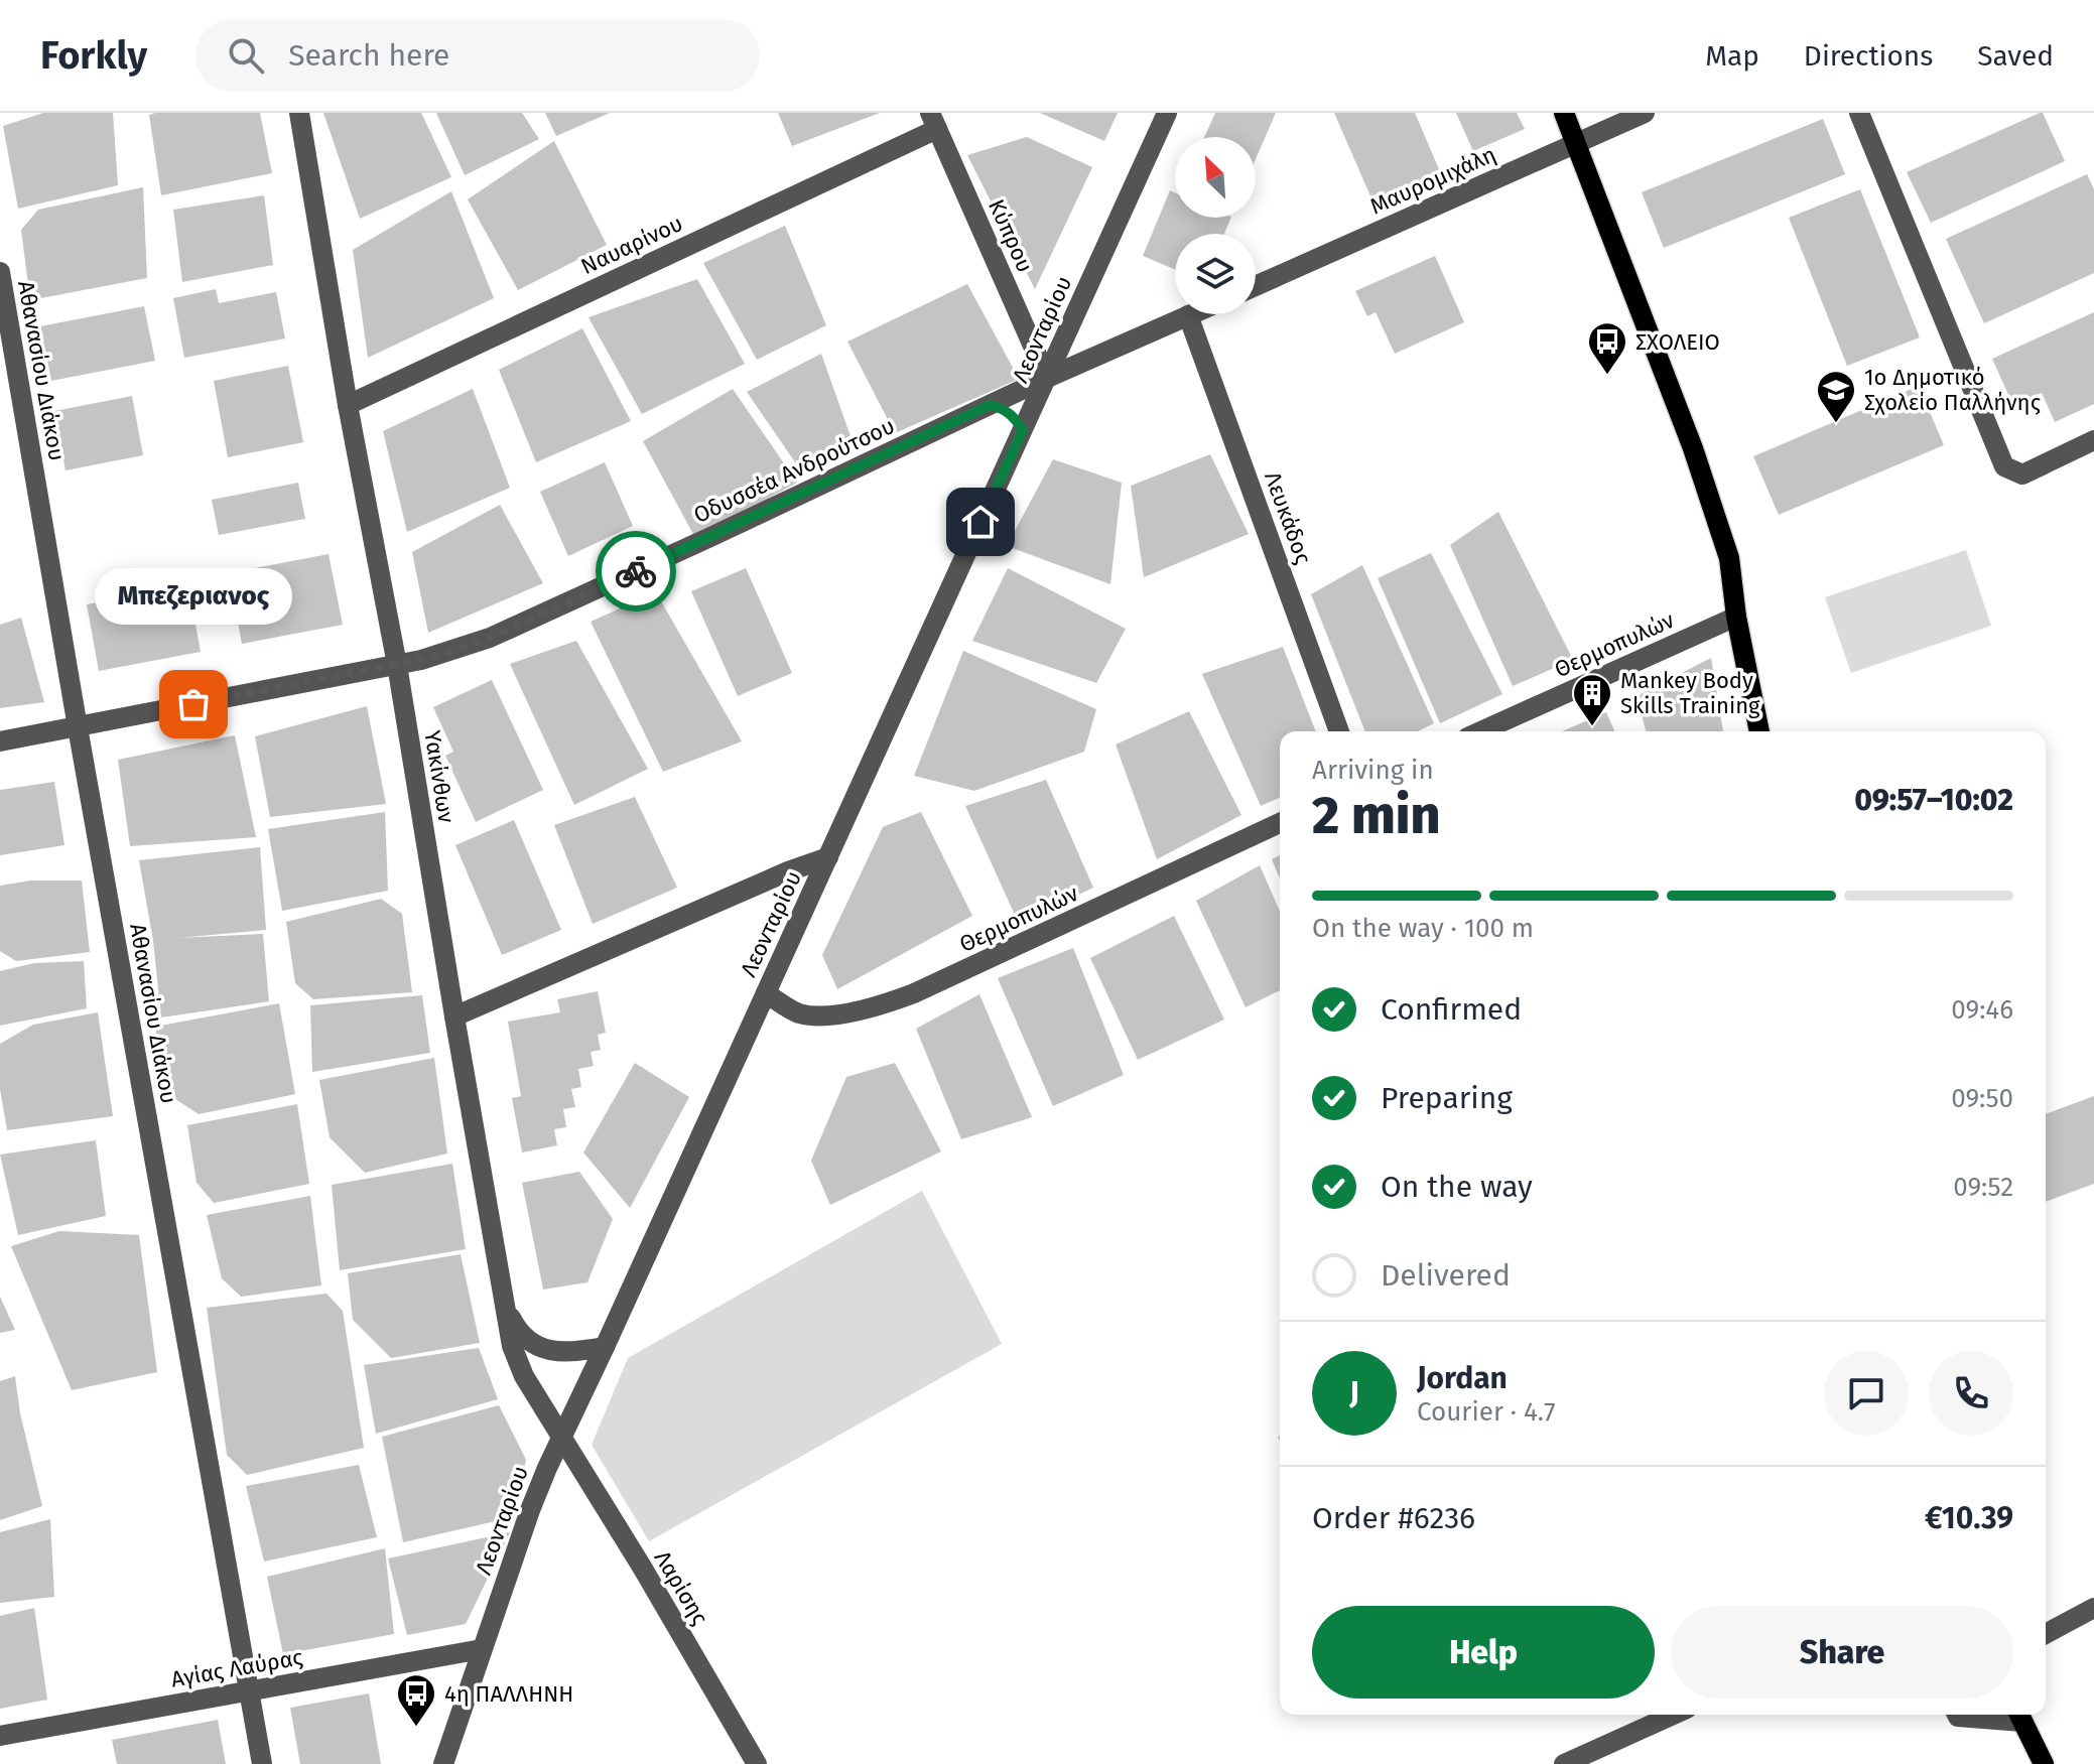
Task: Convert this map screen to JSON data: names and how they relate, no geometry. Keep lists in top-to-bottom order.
{
  "streets": {
    "street": [
      "Μαυρομιχάλη",
      "Κύπρου",
      "Ναυαρίνου",
      "Λεονταρίου",
      "Αθανασίου Διάκου",
      "Οδυσσέα Ανδρούτσου",
      "Λευκάδος",
      "Θερμοπυλών",
      "Υακίνθων",
      "Λαρίσης",
      "Αγίας Λαύρας"
    ]
  },
  "crossings": [
    ["Κύπρου", "Ναυαρίνου"],
    ["Κύπρου", "Λεονταρίου"],
    ["Κύπρου", "Οδυσσέα Ανδρούτσου"],
    ["Ναυαρίνου", "Υακίνθων"],
    ["Λεονταρίου", "Οδυσσέα Ανδρούτσου"],
    ["Λεονταρίου", "Θερμοπυλών"],
    ["Λεονταρίου", "Υακίνθων"],
    ["Λεονταρίου", "Λαρίσης"],
    ["Λεονταρίου", "Αγίας Λαύρας"],
    ["Αθανασίου Διάκου", "Οδυσσέα Ανδρούτσου"],
    ["Αθανασίου Διάκου", "Αγίας Λαύρας"],
    ["Οδυσσέα Ανδρούτσου", "Υακίνθων"],
    ["Υακίνθων", "Λαρίσης"]
  ],
  "places": {
    "bus stop": ["ΣΧΟΛΕΙΟ", "4η ΠΑΛΛΗΝΗ"],
    "school or university": ["1ο Δημοτικό Σχολείο Παλλήνης"],
    "other": ["Μπεζεριανος"],
    "building": ["Mankey Body Skills Training"]
  },
  "north": "top left",
  "page": {
    "header": "Forkly",
    "search": "Search here",
    "nav": ["Map", "Directions", "Saved"],
    "bubble": "Μπεζεριανος",
    "heading": ["2 min", "Arriving in", "09:57–10:02"],
    "panel": [
      "Jordan",
      "Courier · 4.7",
      "Order #6236",
      "€10.39"
    ],
    "bar": "On the way · 100 m",
    "list": [
      ["Confirmed", "09:46"],
      ["Preparing", "09:50"],
      ["On the way", "09:52"],
      "Delivered"
    ],
    "round": "J",
    "buttons": ["Help", "Share"]
  }
}
